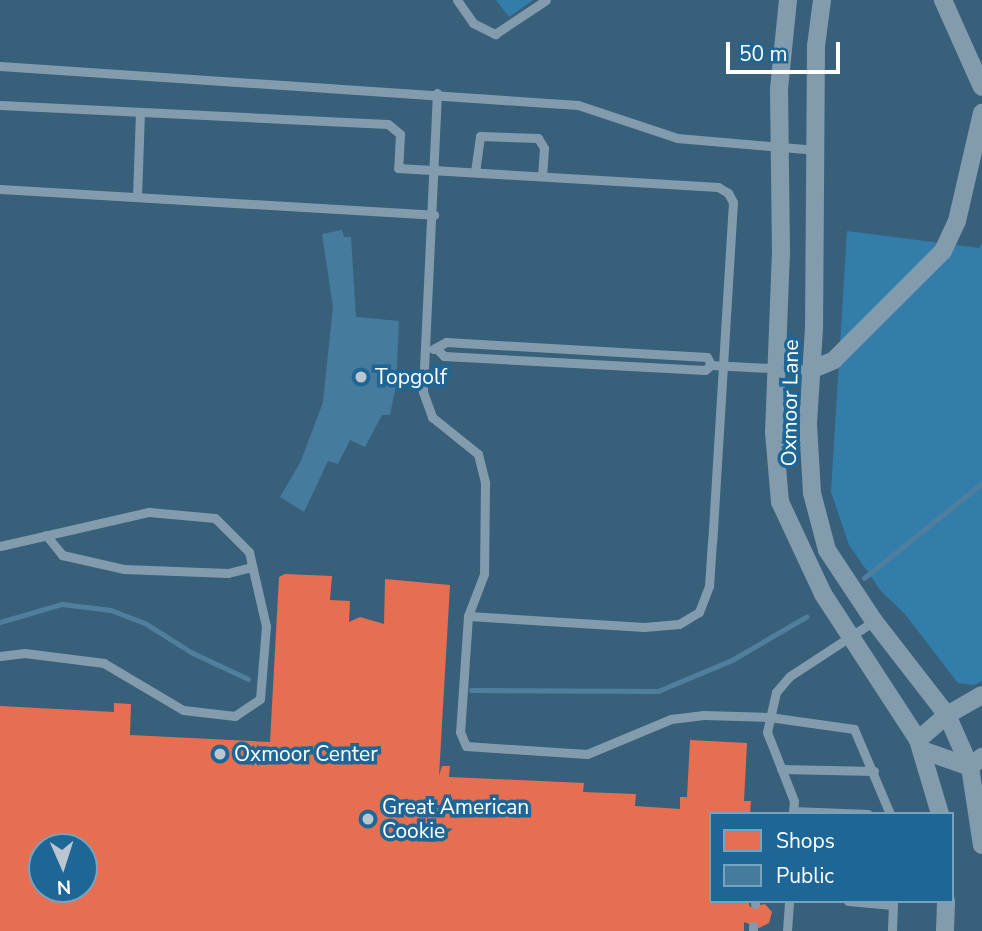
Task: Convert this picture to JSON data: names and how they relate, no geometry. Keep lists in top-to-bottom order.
{
  "streets": {
    "street": ["Oxmoor Lane"]
  },
  "places": ["Topgolf", "Oxmoor Center", "Great American Cookie"],
  "legend": ["Shops", "Public"],
  "scale_bar": "50 m",
  "north": "bottom"
}
